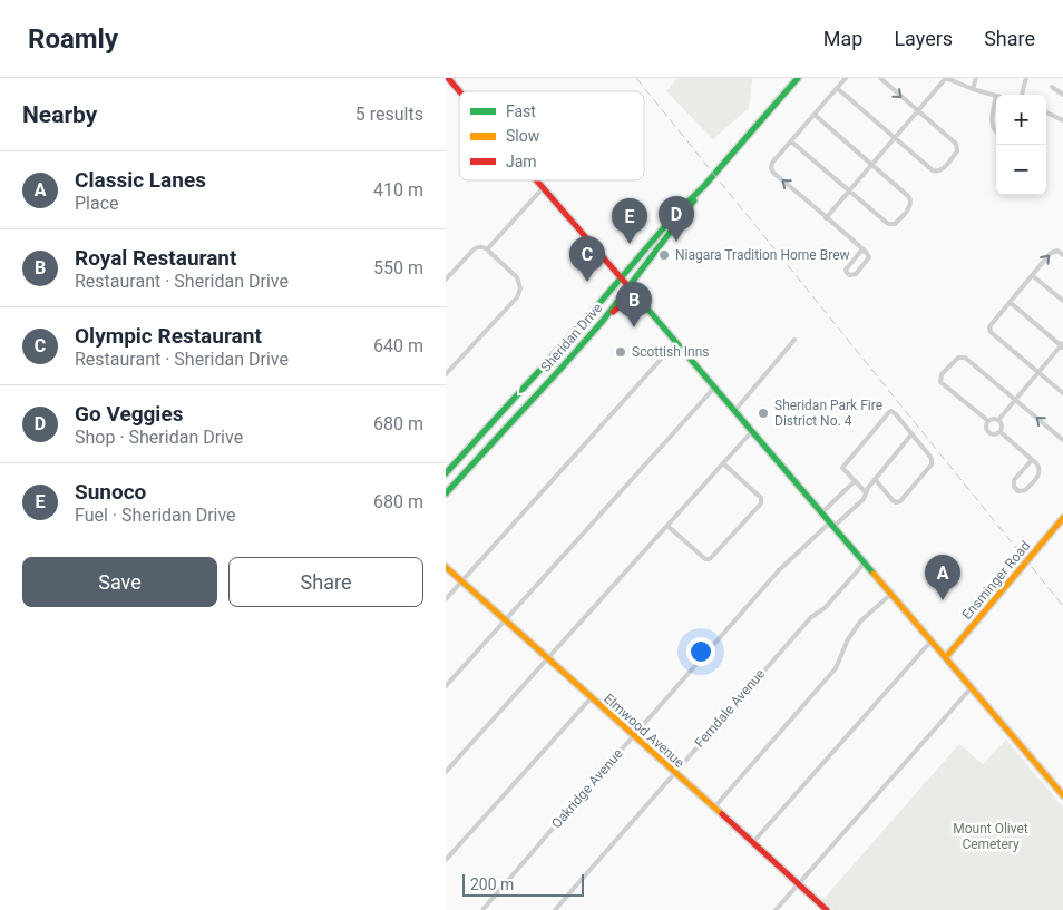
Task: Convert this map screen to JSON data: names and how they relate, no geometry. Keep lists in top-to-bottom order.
{
  "streets": {
    "main road": ["Sheridan Drive", "Ensminger Road", "Elmwood Avenue"],
    "street": ["Ferndale Avenue", "Oakridge Avenue"]
  },
  "crossings": [
    ["Ferndale Avenue", "Elmwood Avenue"],
    ["Elmwood Avenue", "Oakridge Avenue"]
  ],
  "parks": ["Mount Olivet Cemetery"],
  "places": ["Niagara Tradition Home Brew", "Scottish Inns", "Sheridan Park Fire District No. 4"],
  "legend": ["Fast", "Slow", "Jam"],
  "scale_bar": "200 m",
  "page": {
    "header": "Roamly",
    "nav": ["Map", "Layers", "Share"],
    "heading": ["Nearby", "5 results"],
    "map_buttons": ["+", "−"],
    "list": [
      {
        "mark": "A",
        "name": "Classic Lanes",
        "note": "Place",
        "value": "410 m"
      },
      {
        "mark": "B",
        "name": "Royal Restaurant",
        "note": "Restaurant · Sheridan Drive",
        "value": "550 m"
      },
      {
        "mark": "C",
        "name": "Olympic Restaurant",
        "note": "Restaurant · Sheridan Drive",
        "value": "640 m"
      },
      {
        "mark": "D",
        "name": "Go Veggies",
        "note": "Shop · Sheridan Drive",
        "value": "680 m"
      },
      {
        "mark": "E",
        "name": "Sunoco",
        "note": "Fuel · Sheridan Drive",
        "value": "680 m"
      }
    ],
    "pins": [
      "D",
      "E",
      "C",
      "B",
      "A"
    ],
    "buttons": ["Save", "Share"],
    "scale": "200 m"
  }
}
